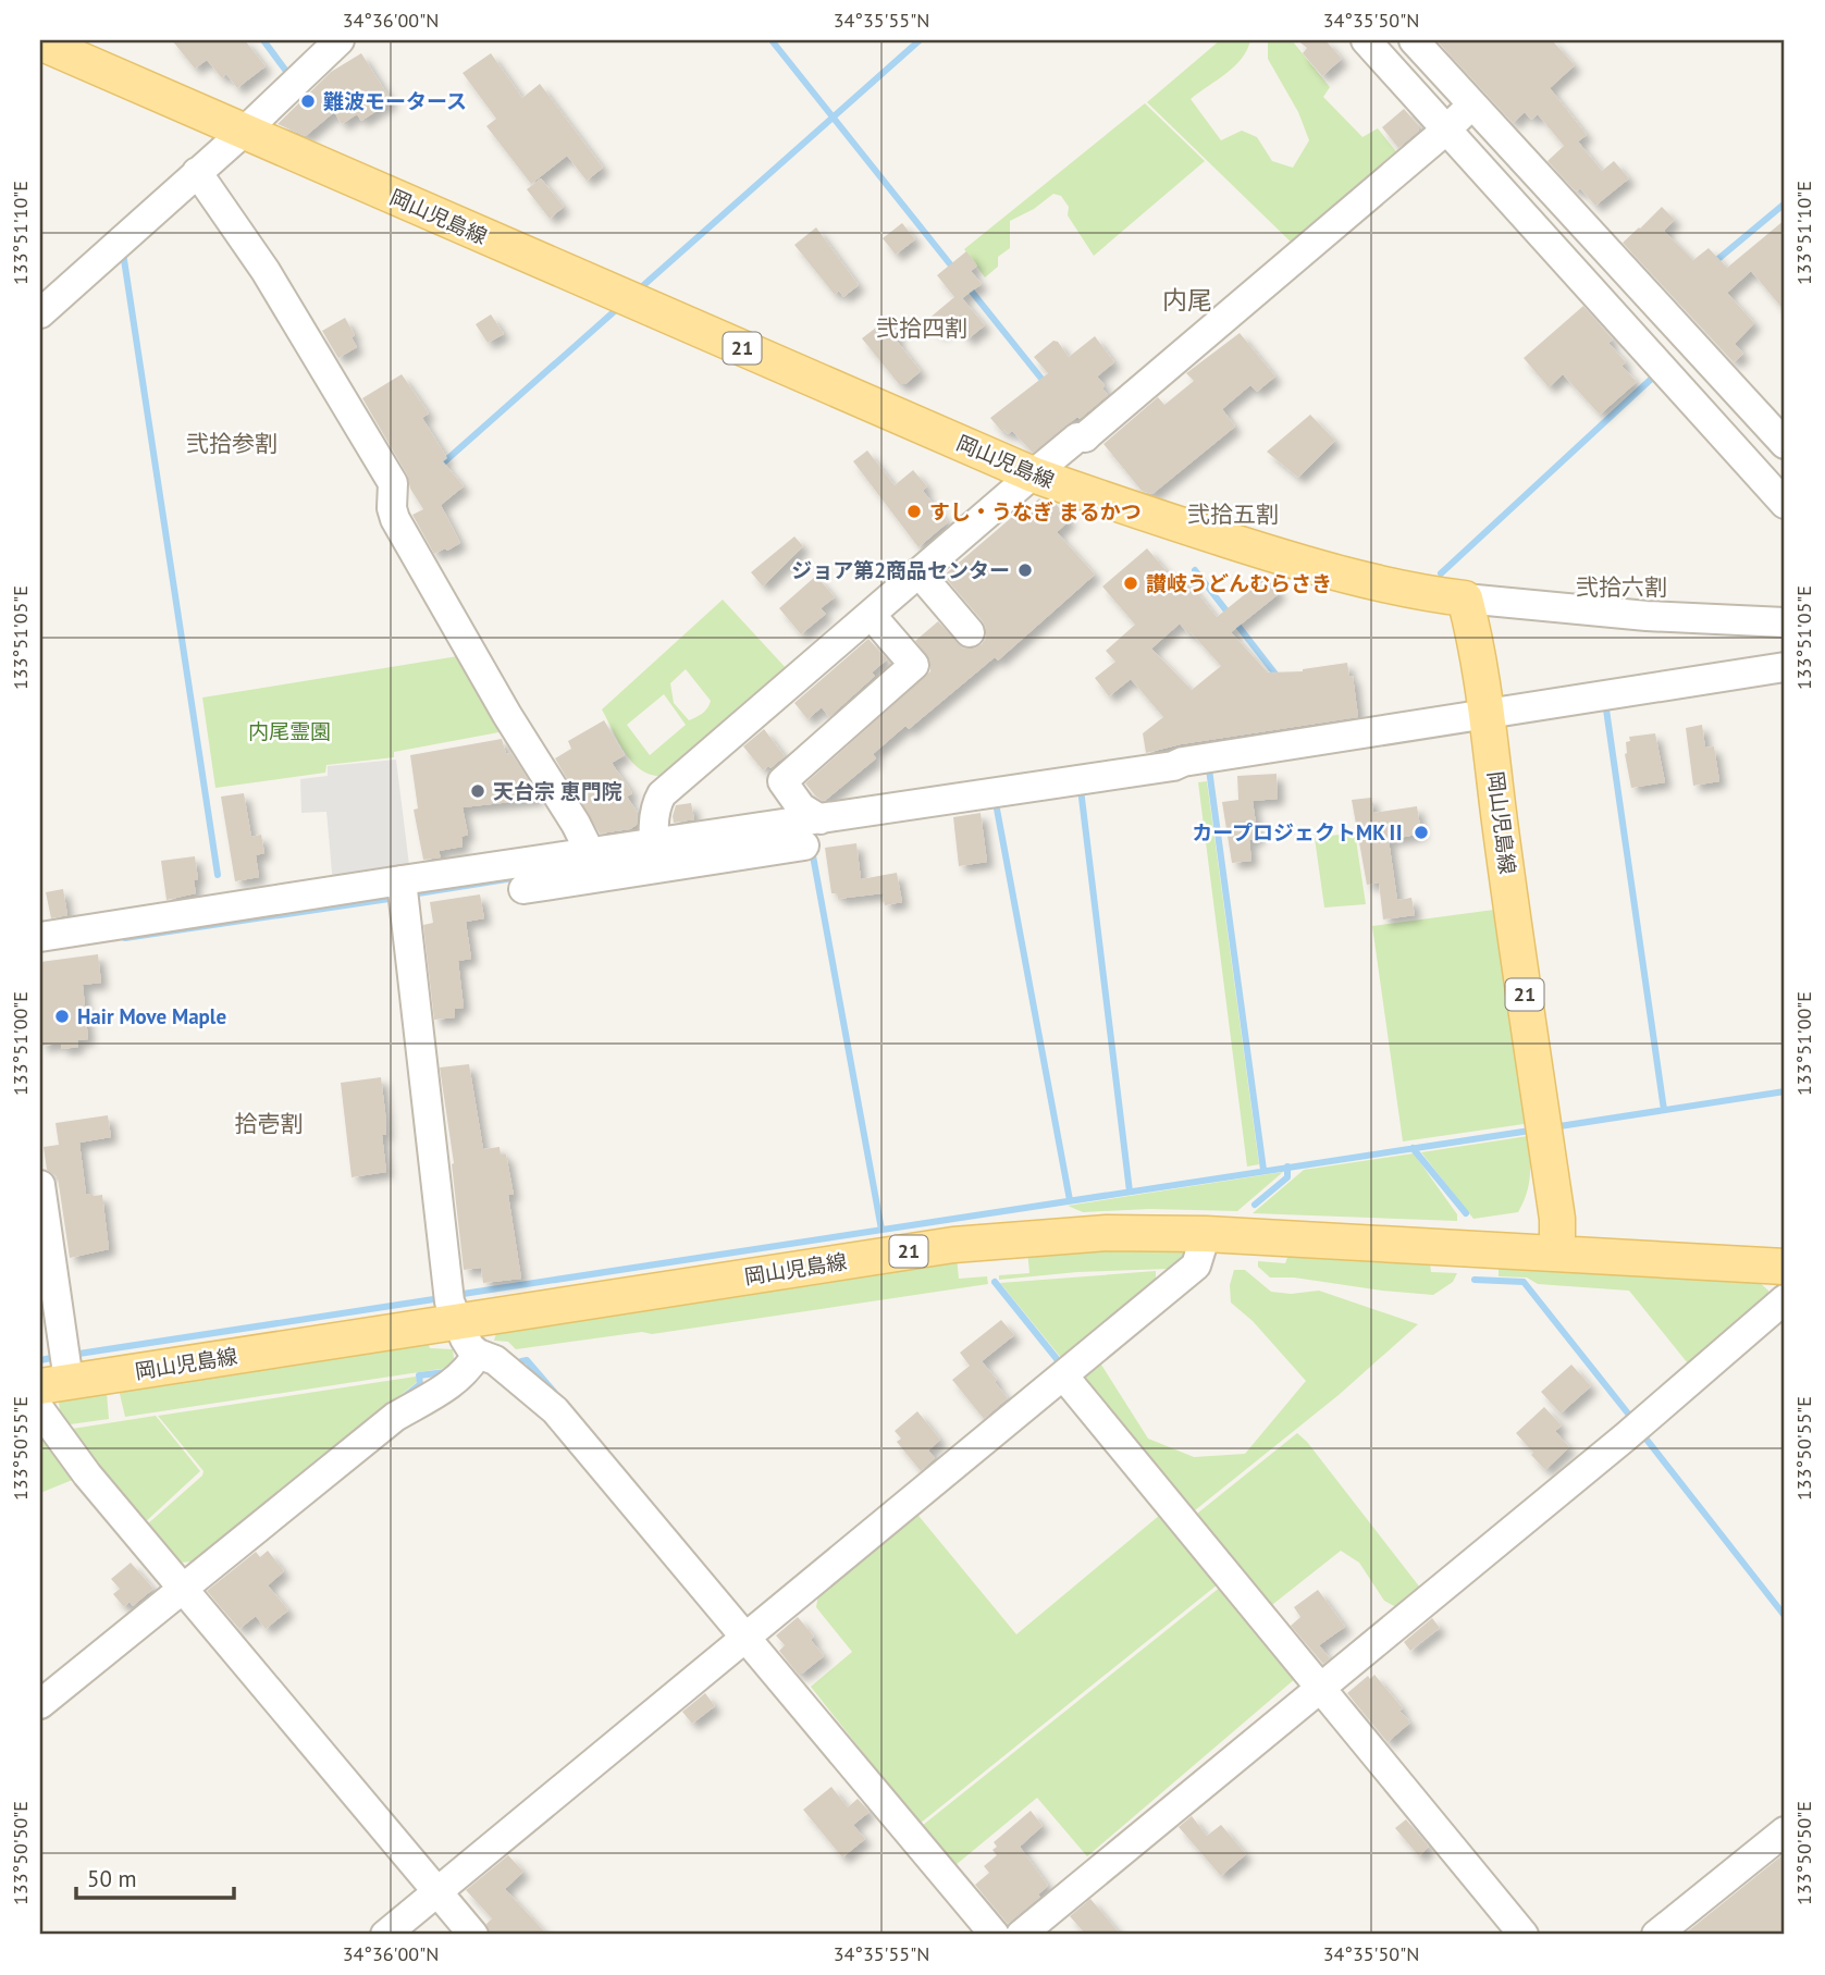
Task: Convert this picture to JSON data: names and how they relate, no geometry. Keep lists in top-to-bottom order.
{
  "streets": {
    "main road": ["岡山児島線", "21"]
  },
  "districts": [
    "内尾",
    "弐拾四割",
    "弐拾参割",
    "弐拾五割",
    "弐拾六割",
    "拾壱割"
  ],
  "parks": ["内尾霊園"],
  "places": [
    "難波モータース",
    "すし・うなぎ まるかつ",
    "ジョア第2商品センター",
    "讃岐うどんむらさき",
    "天台宗 恵門院",
    "カープロジェクトMKⅡ",
    "Hair Move Maple"
  ],
  "scale_bar": "50 m",
  "coordinates": [
    "34°36'00\"N",
    "34°35'55\"N",
    "34°35'50\"N",
    "133°51'10\"E",
    "133°51'05\"E",
    "133°51'00\"E",
    "133°50'55\"E",
    "133°50'50\"E"
  ]
}
